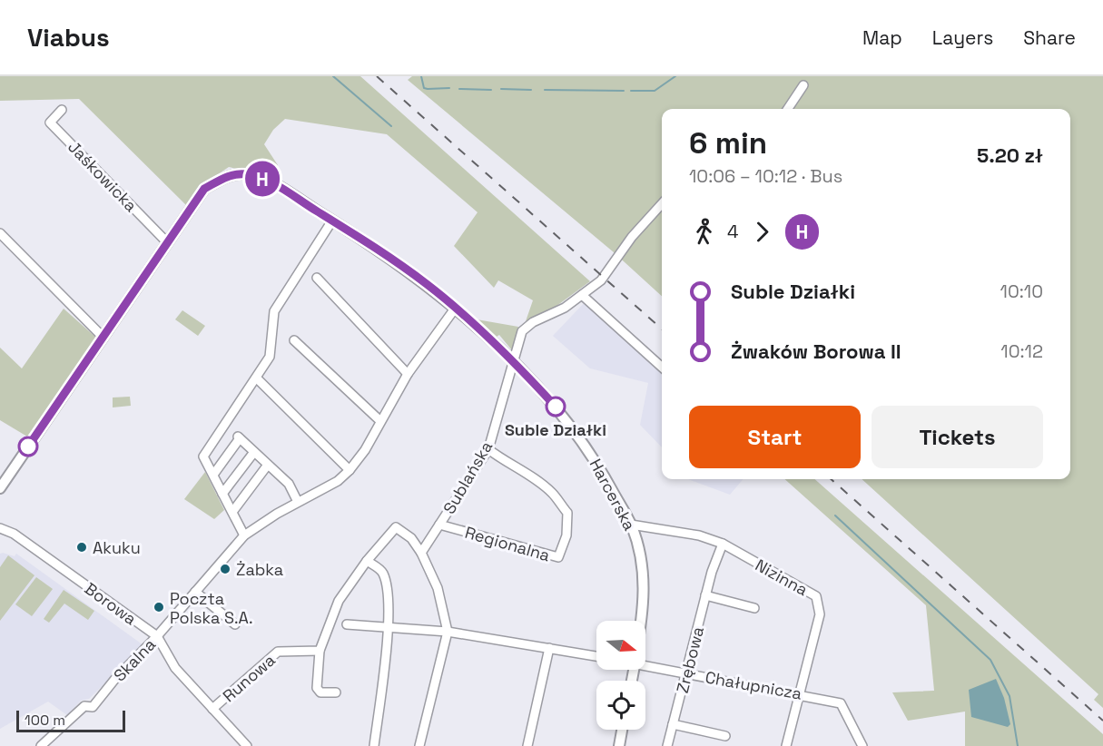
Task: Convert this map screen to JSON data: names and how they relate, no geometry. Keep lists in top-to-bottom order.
{
  "streets": {
    "street": [
      "Jaśkowicka",
      "Sublańska",
      "Harcerska",
      "Regionalna",
      "Nizinna",
      "Borowa",
      "Skalna",
      "Zrębowa",
      "Runowa",
      "Chałupnicza"
    ]
  },
  "crossings": [
    ["Sublańska", "Harcerska"],
    ["Sublańska", "Regionalna"],
    ["Harcerska", "Nizinna"],
    ["Harcerska", "Skalna"],
    ["Nizinna", "Zrębowa"],
    ["Nizinna", "Chałupnicza"],
    ["Borowa", "Skalna"],
    ["Borowa", "Runowa"],
    ["Zrębowa", "Chałupnicza"]
  ],
  "places": [
    "Suble Działki",
    "Akuku",
    "Żabka",
    "Poczta Polska S.A."
  ],
  "lines": ["bus line H"],
  "scale_bar": "100 m",
  "north": "right",
  "page": {
    "header": "Viabus",
    "nav": ["Map", "Layers", "Share"],
    "on_map": "H",
    "heading": ["6 min", "10:06 – 10:12 · Bus", "5.20 zł"],
    "legs": ["4", "H"],
    "list": [
      {
        "name": "Suble Działki",
        "value": "10:10"
      },
      {
        "name": "Żwaków Borowa II",
        "value": "10:12"
      }
    ],
    "buttons": ["Start", "Tickets"],
    "scale": "100 m"
  }
}
